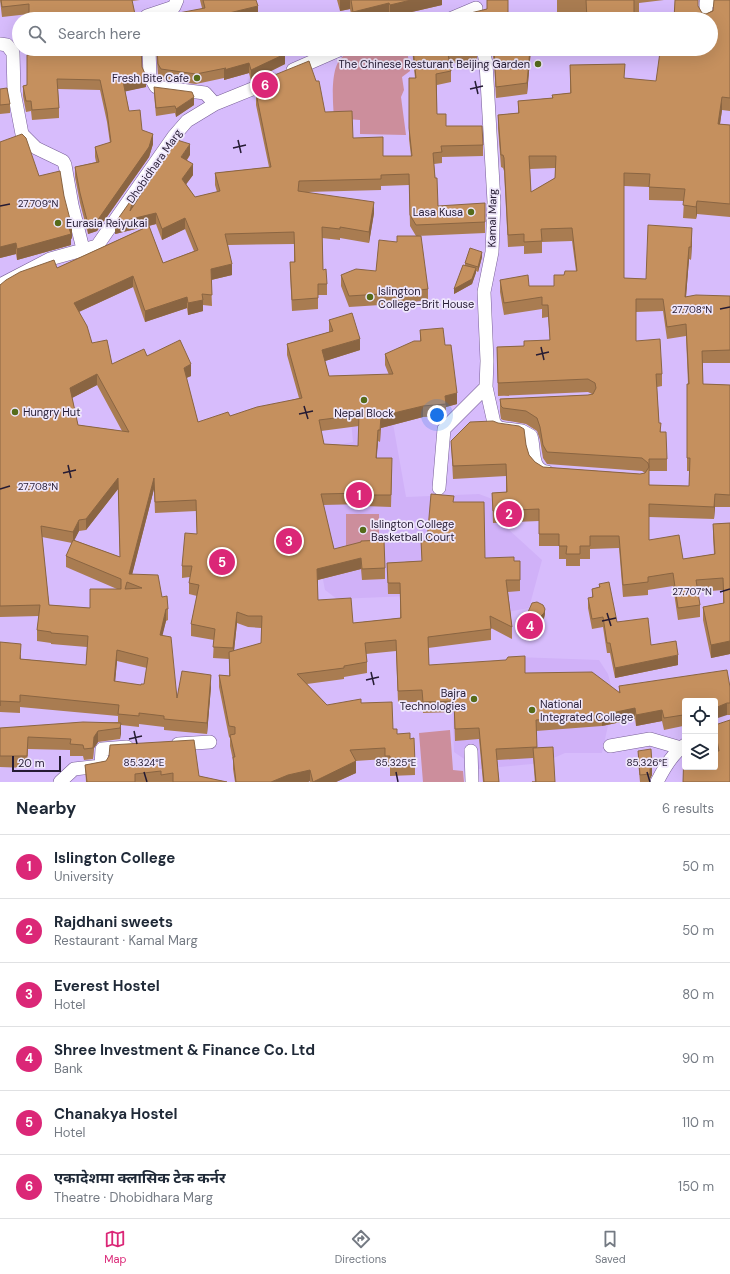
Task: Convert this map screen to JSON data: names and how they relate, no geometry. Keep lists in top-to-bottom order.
{
  "streets": {
    "street": ["Dhobidhara Marg", "Kamal Marg"]
  },
  "places": [
    "The Chinese Resturant Beijing Garden",
    "Fresh Bite Cafe",
    "Lasa Kusa",
    "Eurasia Reiyukai",
    "Islington College-Brit House",
    "Nepal Block",
    "Hungry Hut",
    "Islington College Basketball Court",
    "Bajra Technologies",
    "National Integrated College"
  ],
  "scale_bar": "20 m",
  "page": {
    "search": "Search here",
    "pins": [
      "6",
      "1",
      "2",
      "3",
      "5",
      "4"
    ],
    "scale": "20 m",
    "heading": ["Nearby", "6 results"],
    "list": [
      {
        "mark": "1",
        "name": "Islington College",
        "note": "University",
        "value": "50 m"
      },
      {
        "mark": "2",
        "name": "Rajdhani sweets",
        "note": "Restaurant · Kamal Marg",
        "value": "50 m"
      },
      {
        "mark": "3",
        "name": "Everest Hostel",
        "note": "Hotel",
        "value": "80 m"
      },
      {
        "mark": "4",
        "name": "Shree Investment & Finance Co. Ltd",
        "note": "Bank",
        "value": "90 m"
      },
      {
        "mark": "5",
        "name": "Chanakya Hostel",
        "note": "Hotel",
        "value": "110 m"
      },
      {
        "mark": "6",
        "name": "एकादेशमा क्लासिक टेक कर्नर",
        "note": "Theatre · Dhobidhara Marg",
        "value": "150 m"
      }
    ],
    "nav": ["Map", "Directions", "Saved"]
  },
  "coordinates": [
    "27.709°N",
    "27.708°N",
    "27.707°N",
    "85.324°E",
    "85.325°E",
    "85.326°E"
  ]
}
